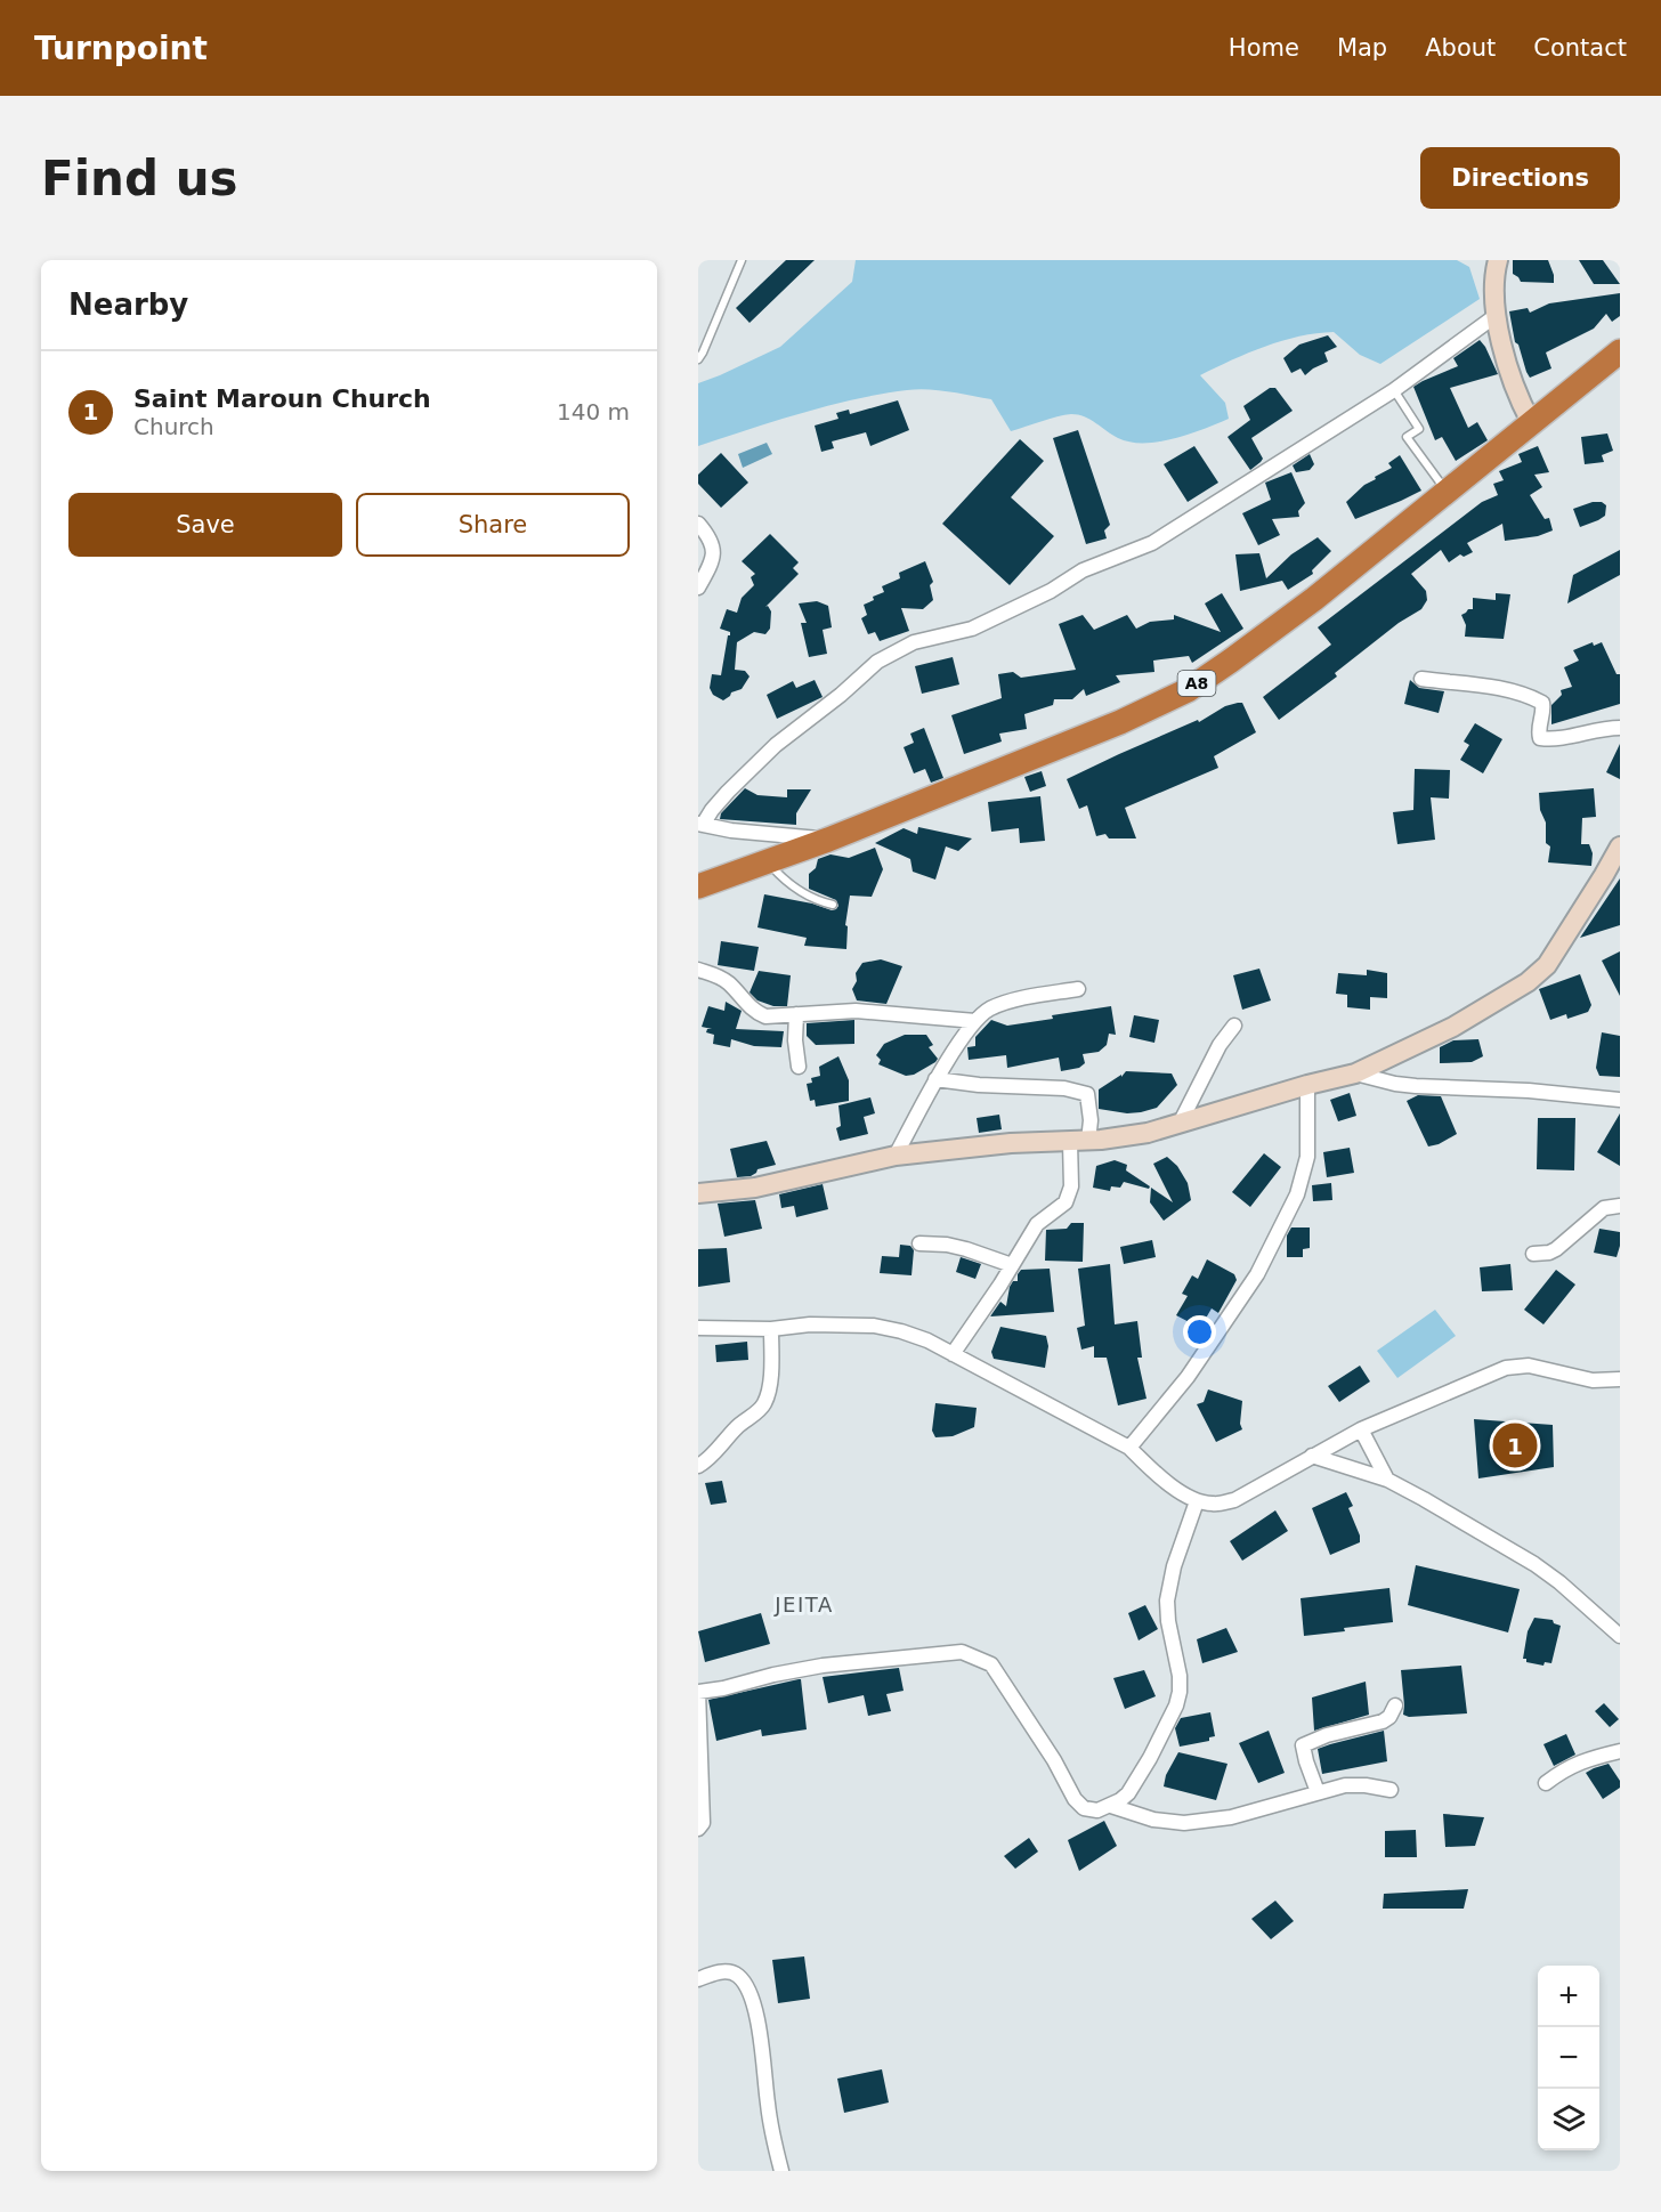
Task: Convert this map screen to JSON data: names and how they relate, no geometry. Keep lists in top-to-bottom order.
{
  "streets": {
    "highway": ["A8"]
  },
  "districts": ["JEITA"],
  "page": {
    "header": "Turnpoint",
    "nav": [
      "Home",
      "Map",
      "About",
      "Contact"
    ],
    "buttons": [
      "Directions",
      ["Save", "Share"]
    ],
    "title": "Find us",
    "heading": "Nearby",
    "list": [
      {
        "mark": "1",
        "name": "Saint Maroun Church",
        "note": "Church",
        "value": "140 m"
      }
    ],
    "pins": "1",
    "map_buttons": ["+", "−"]
  }
}
